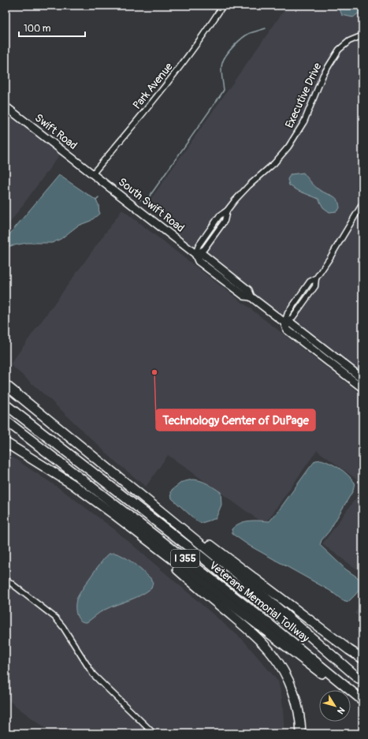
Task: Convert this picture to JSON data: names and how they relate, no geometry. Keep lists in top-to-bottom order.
{
  "streets": {
    "highway": ["I 355", "Veterans Memorial Tollway"],
    "street": [
      "Park Avenue",
      "Executive Drive",
      "Swift Road",
      "South Swift Road"
    ]
  },
  "crossings": [
    ["Park Avenue", "Swift Road"],
    ["Park Avenue", "South Swift Road"],
    ["Executive Drive", "South Swift Road"],
    ["Swift Road", "South Swift Road"]
  ],
  "places": ["Technology Center of DuPage"],
  "scale_bar": "100 m",
  "north": "bottom right"
}
